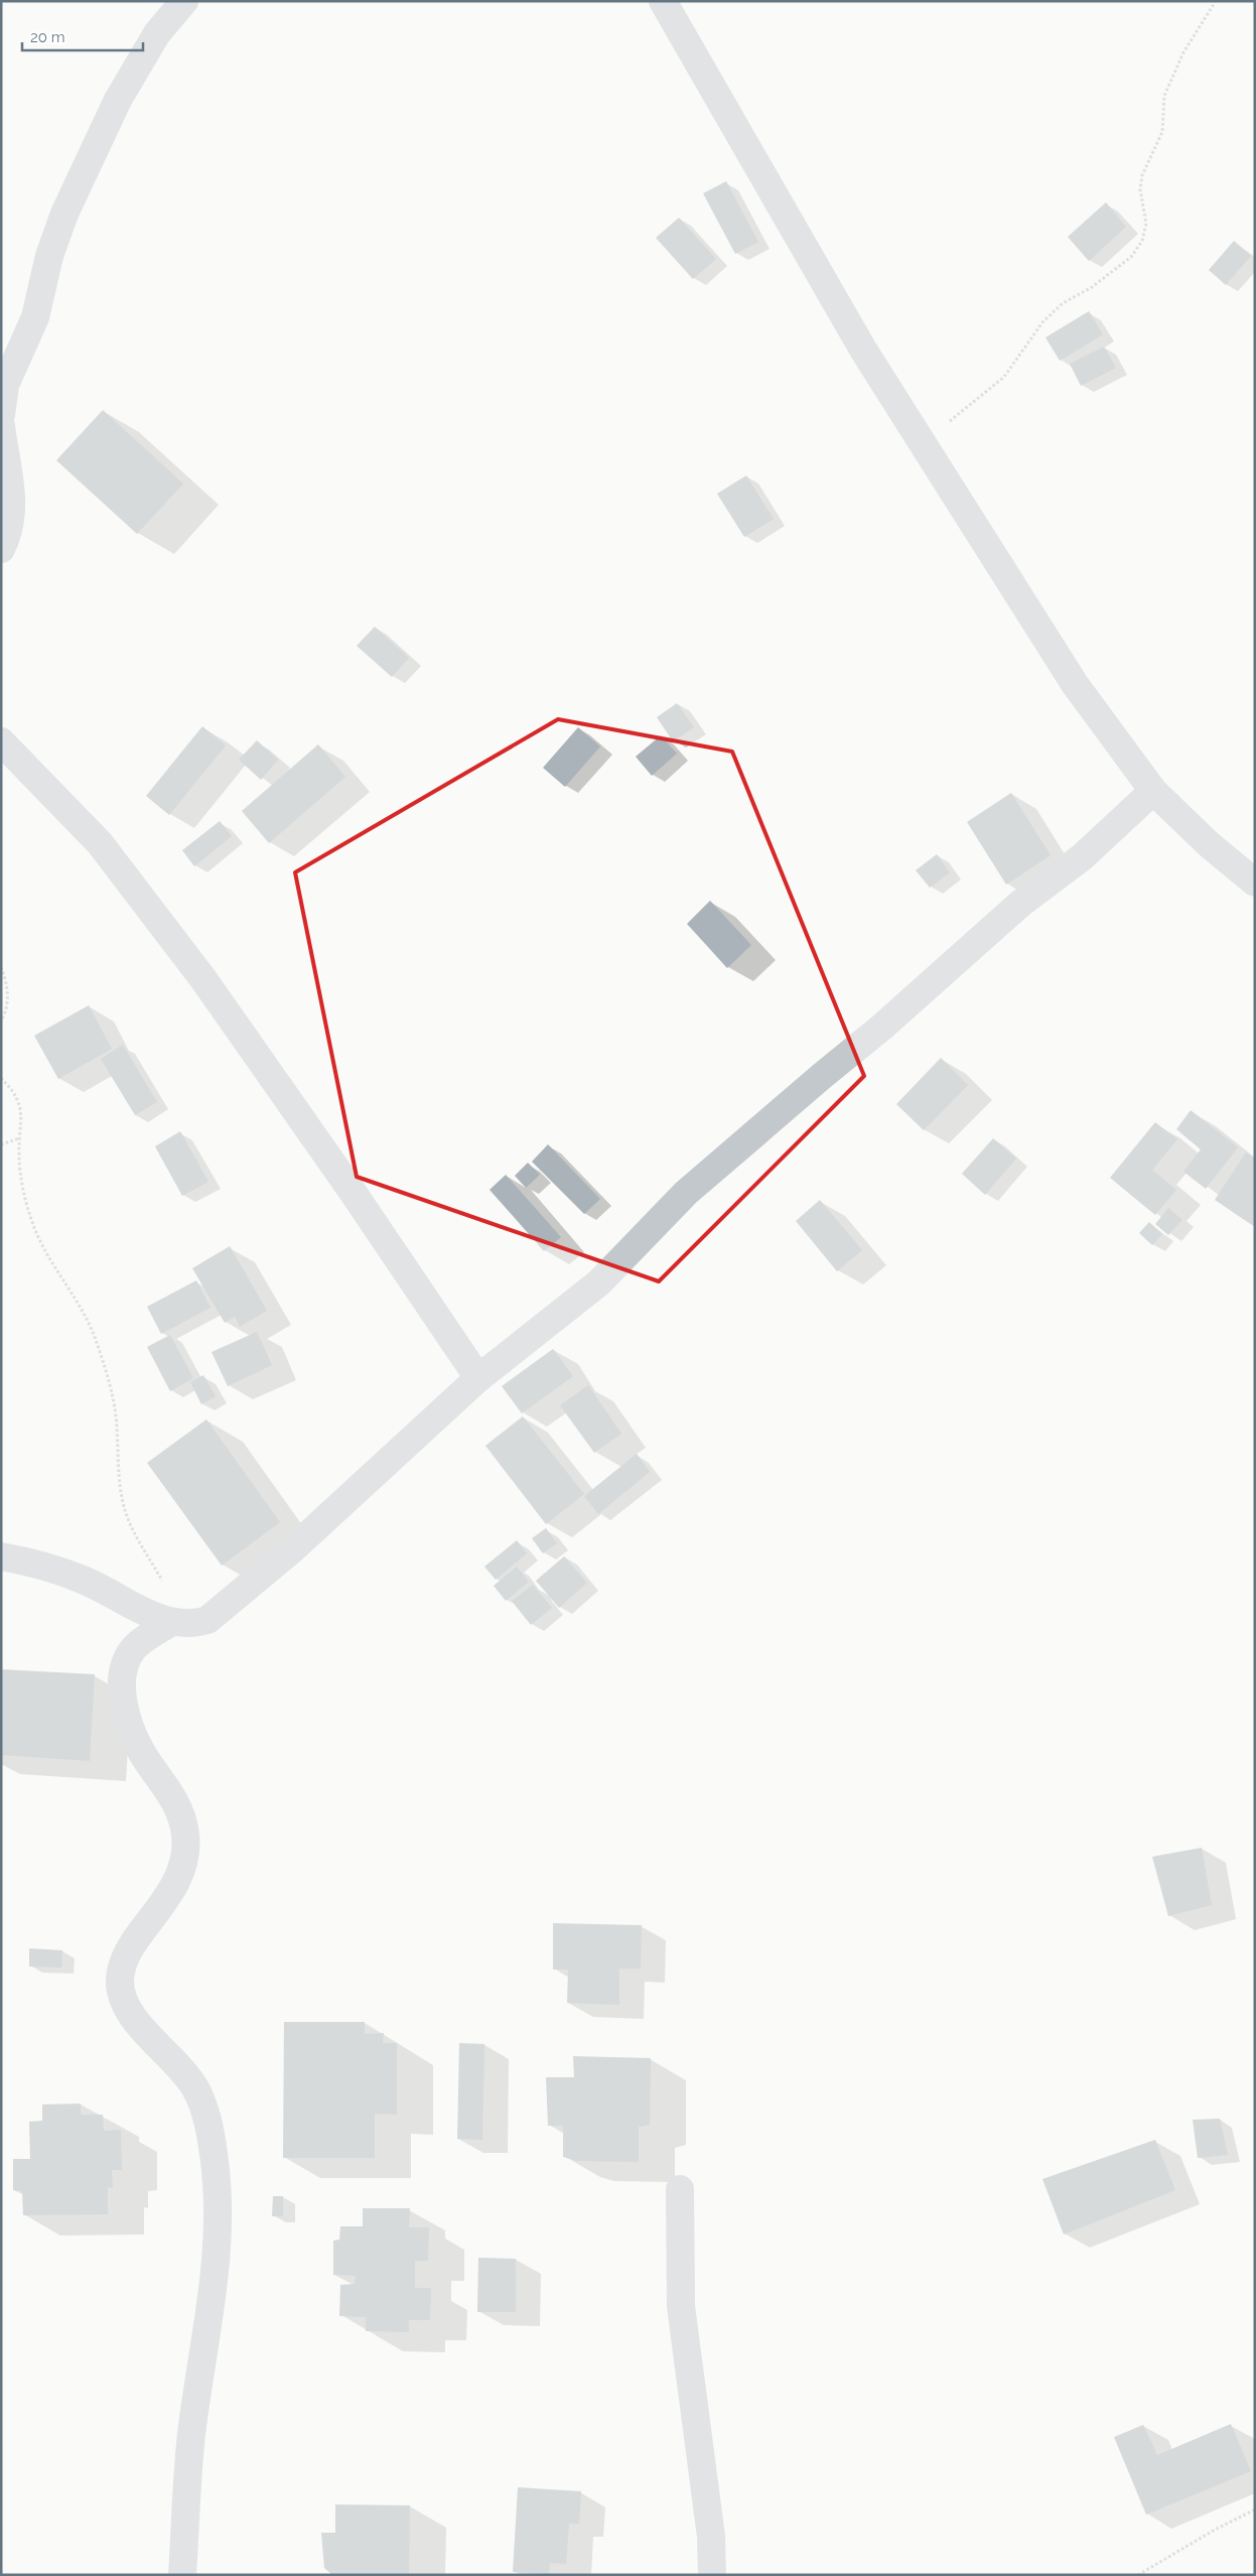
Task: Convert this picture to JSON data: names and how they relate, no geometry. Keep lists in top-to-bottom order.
{
  "scale_bar": "20 m"
}
